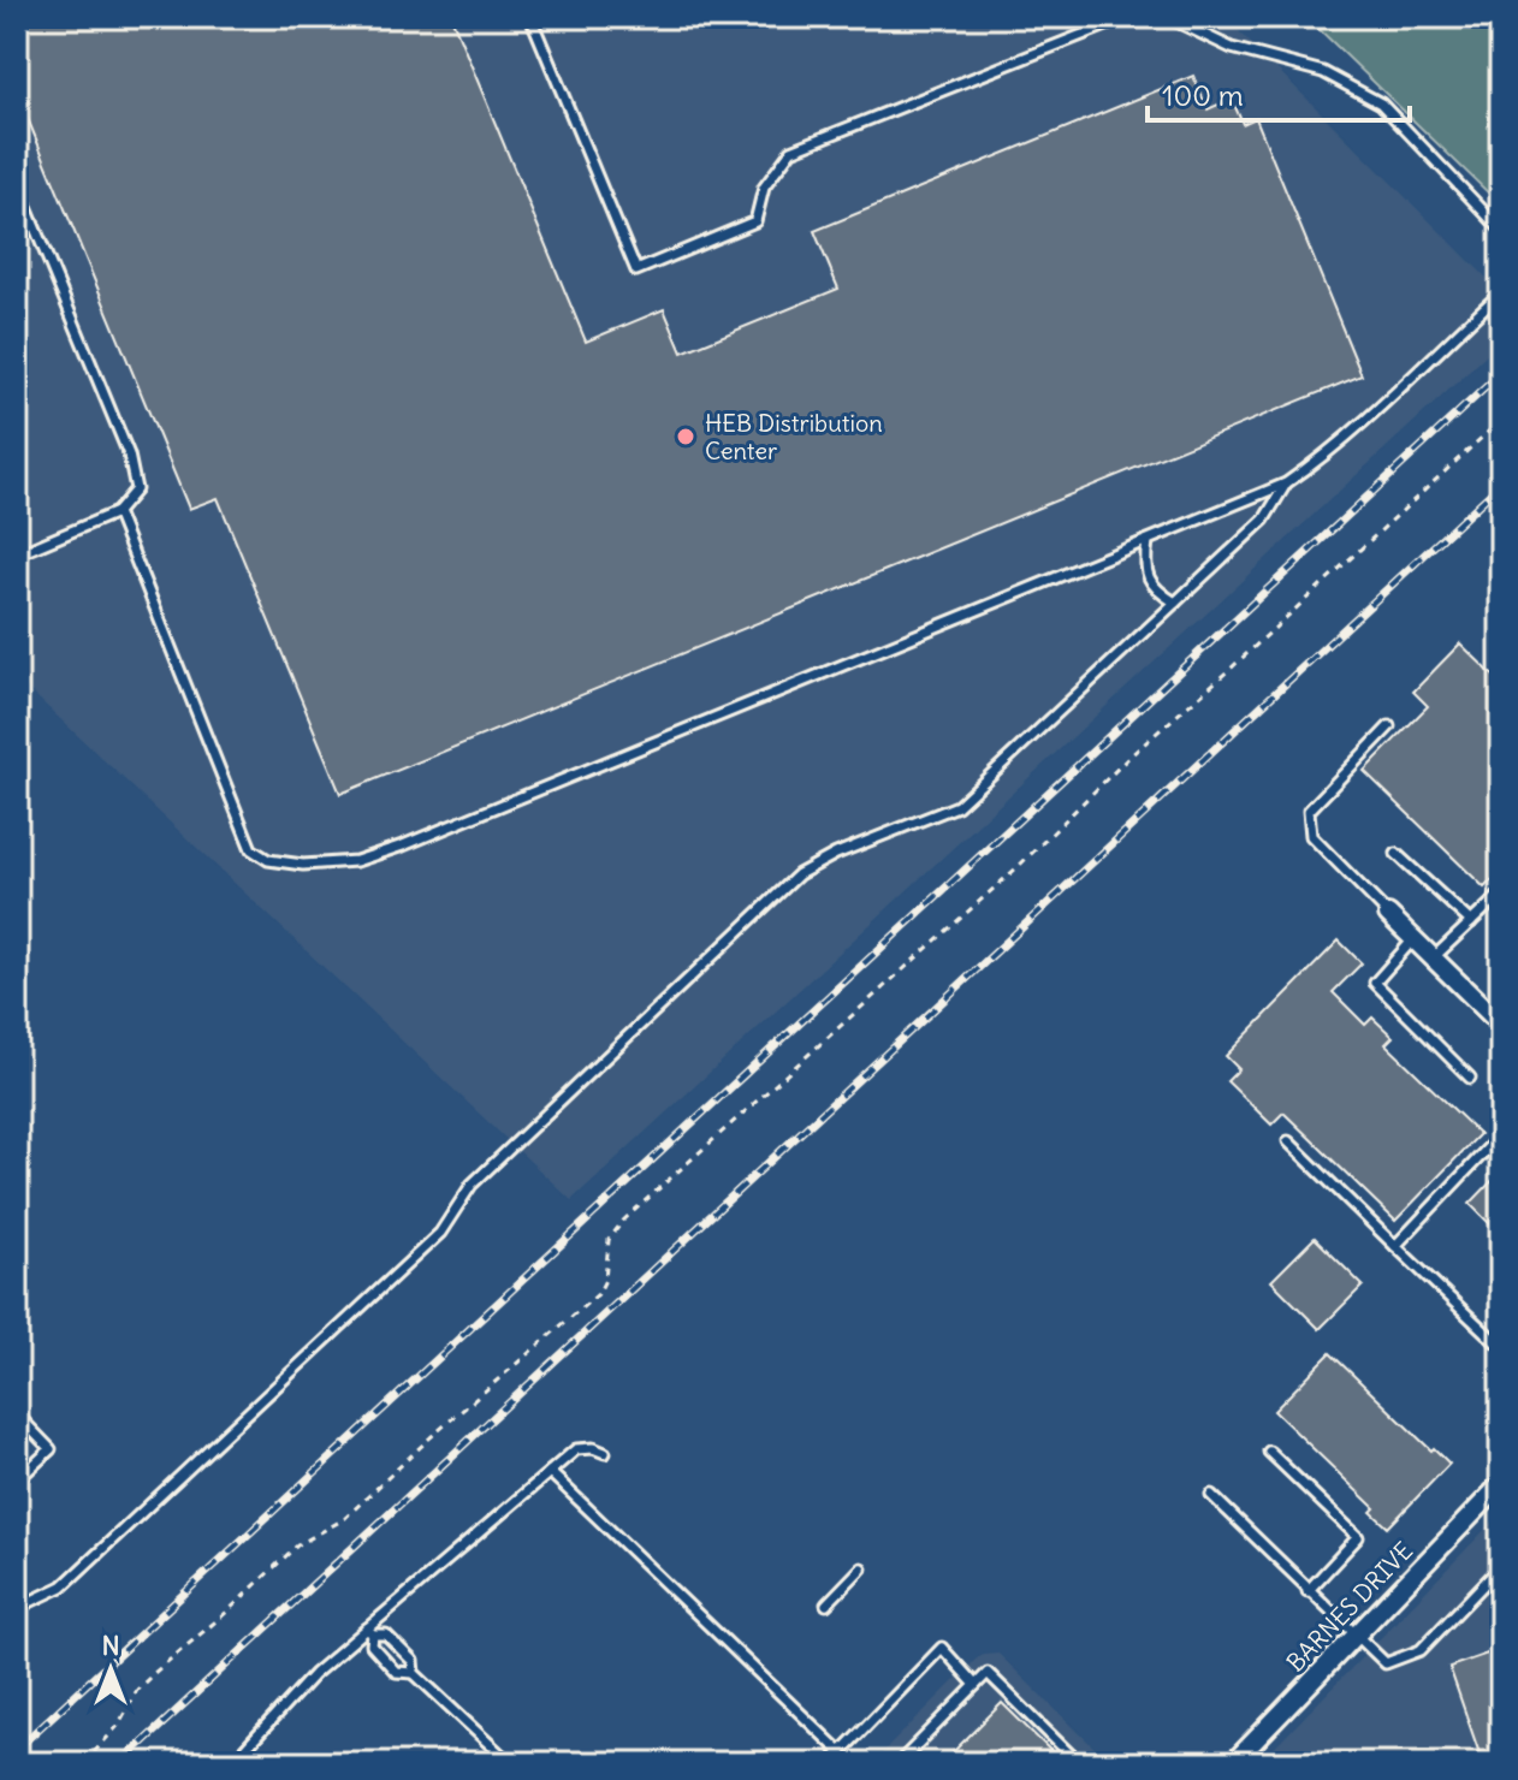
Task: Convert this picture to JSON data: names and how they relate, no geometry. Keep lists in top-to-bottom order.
{
  "streets": {
    "street": ["BARNES DRIVE"]
  },
  "places": ["HEB Distribution Center"],
  "scale_bar": "100 m",
  "north": "top"
}
